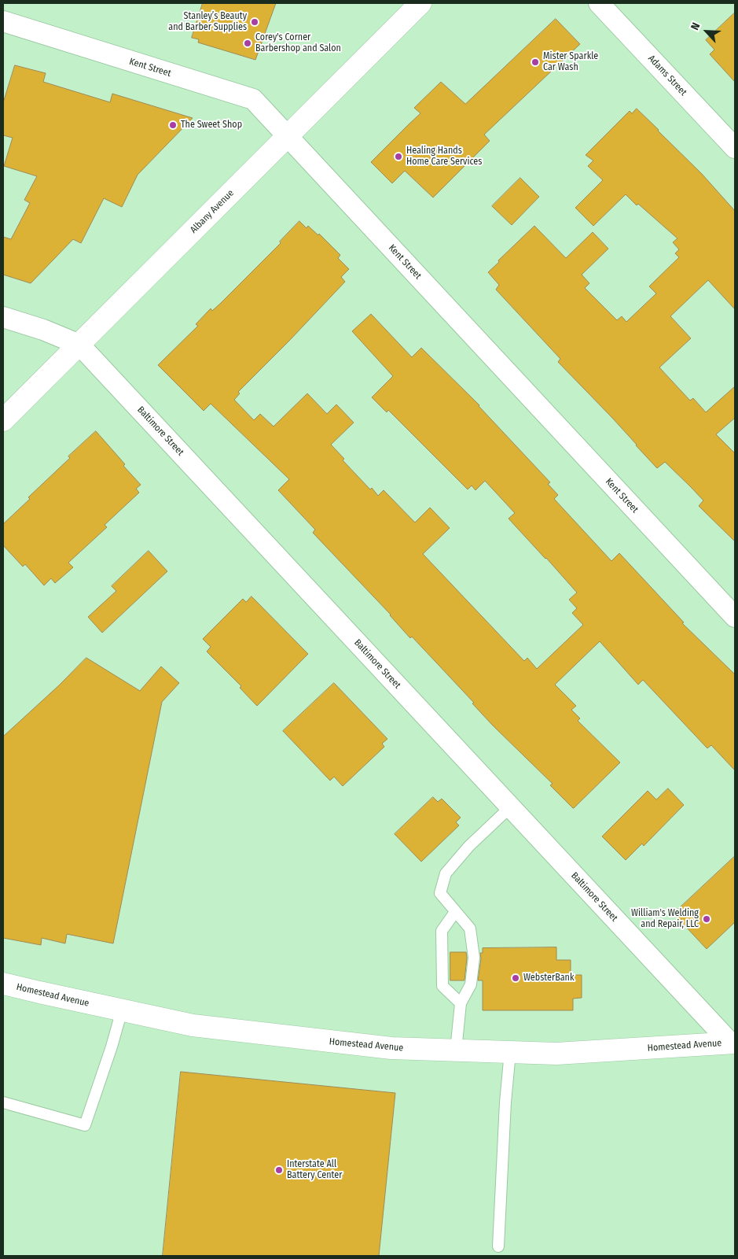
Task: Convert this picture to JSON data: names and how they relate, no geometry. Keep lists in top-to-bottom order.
{
  "streets": {
    "main road": ["Albany Avenue", "Homestead Avenue"],
    "street": ["Kent Street", "Adams Street", "Baltimore Street"]
  },
  "crossings": [
    ["Kent Street", "Albany Avenue"],
    ["Albany Avenue", "Baltimore Street"],
    ["Baltimore Street", "Homestead Avenue"]
  ],
  "places": [
    "Stanley’s Beauty and Barber Supplies",
    "Corey's Corner Barbershop and Salon",
    "Mister Sparkle Car Wash",
    "The Sweet Shop",
    "Healing Hands Home Care Services",
    "William's Welding and Repair, LLC",
    "WebsterBank",
    "Interstate All Battery Center"
  ],
  "north": "top left"
}
